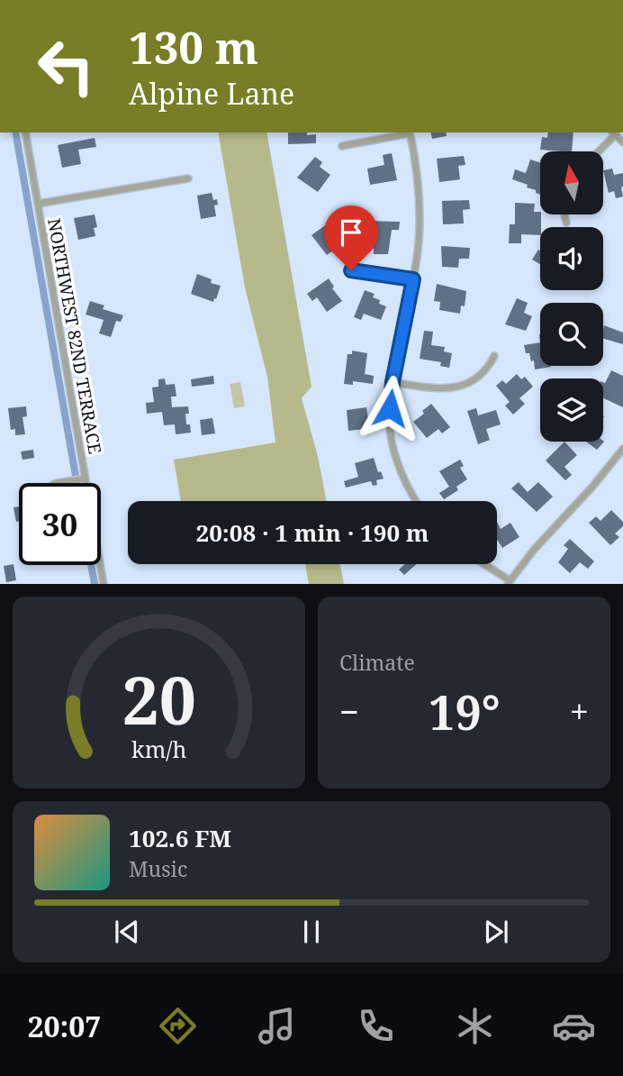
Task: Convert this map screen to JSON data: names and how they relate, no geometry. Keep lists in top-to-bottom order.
{
  "streets": {
    "street": ["NORTHWEST 82ND TERRACE"]
  },
  "north": "top",
  "page": {
    "turn": ["130 m", "Alpine Lane"],
    "limit": "30",
    "trip": "20:08 · 1 min · 190 m",
    "tile": "Climate",
    "heat": ["−", "19°", "+"],
    "song": ["102.6 FM", "Music"],
    "tabs": "20:07",
    "gauge": ["20", "km/h"]
  }
}
